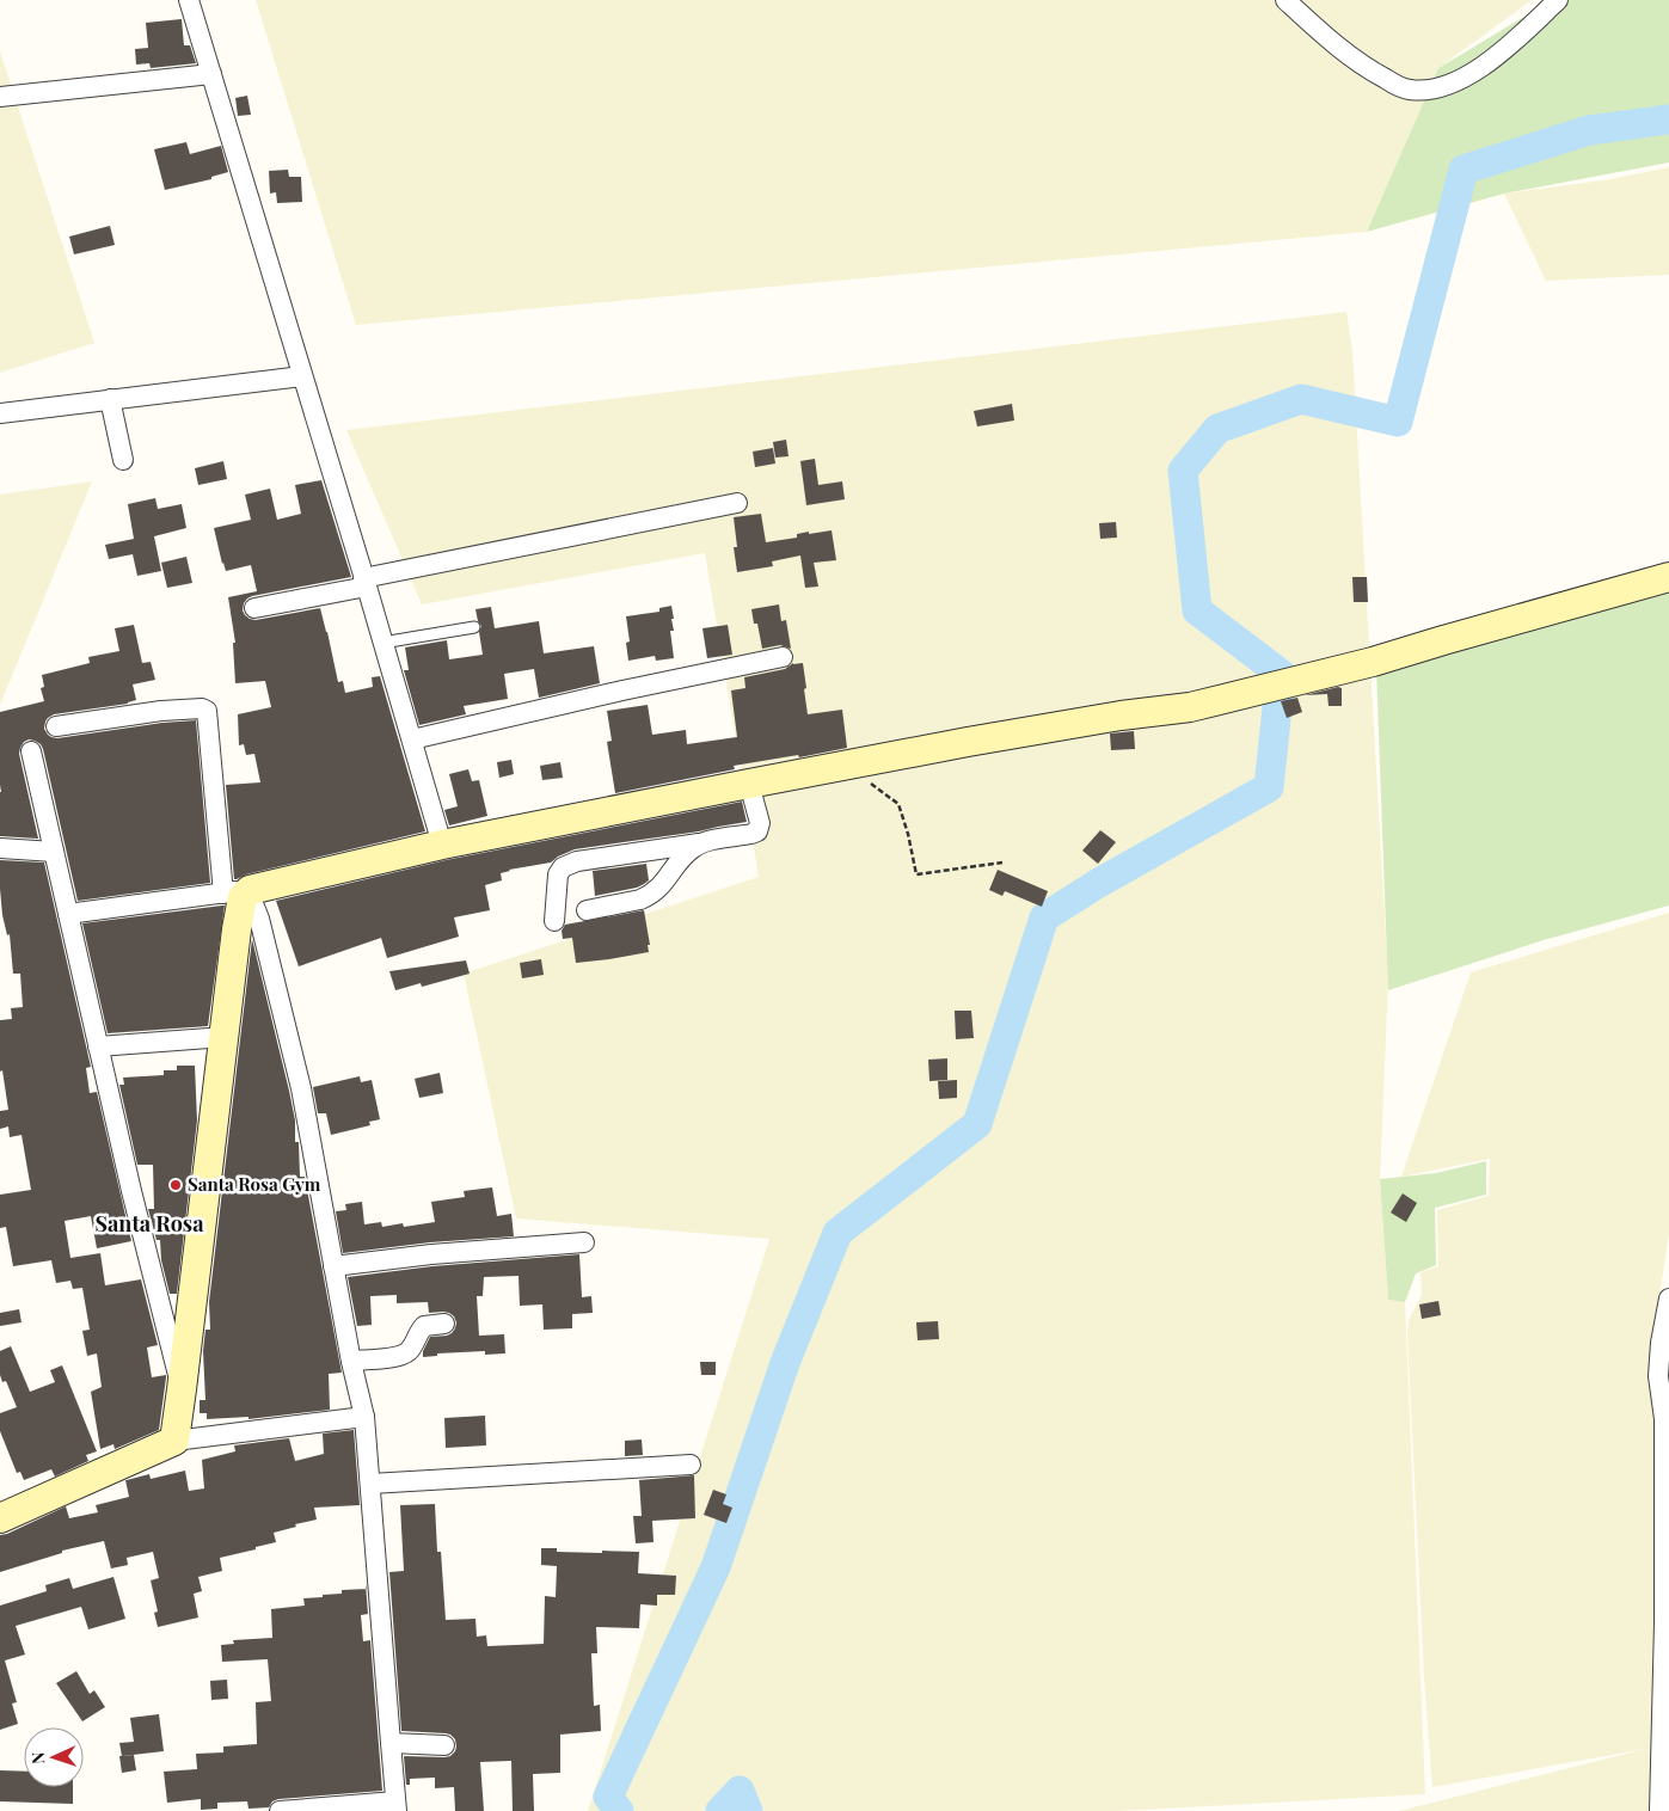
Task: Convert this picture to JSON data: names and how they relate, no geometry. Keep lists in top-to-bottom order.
{
  "districts": ["Santa Rosa"],
  "places": ["Santa Rosa Gym"],
  "north": "left"
}
